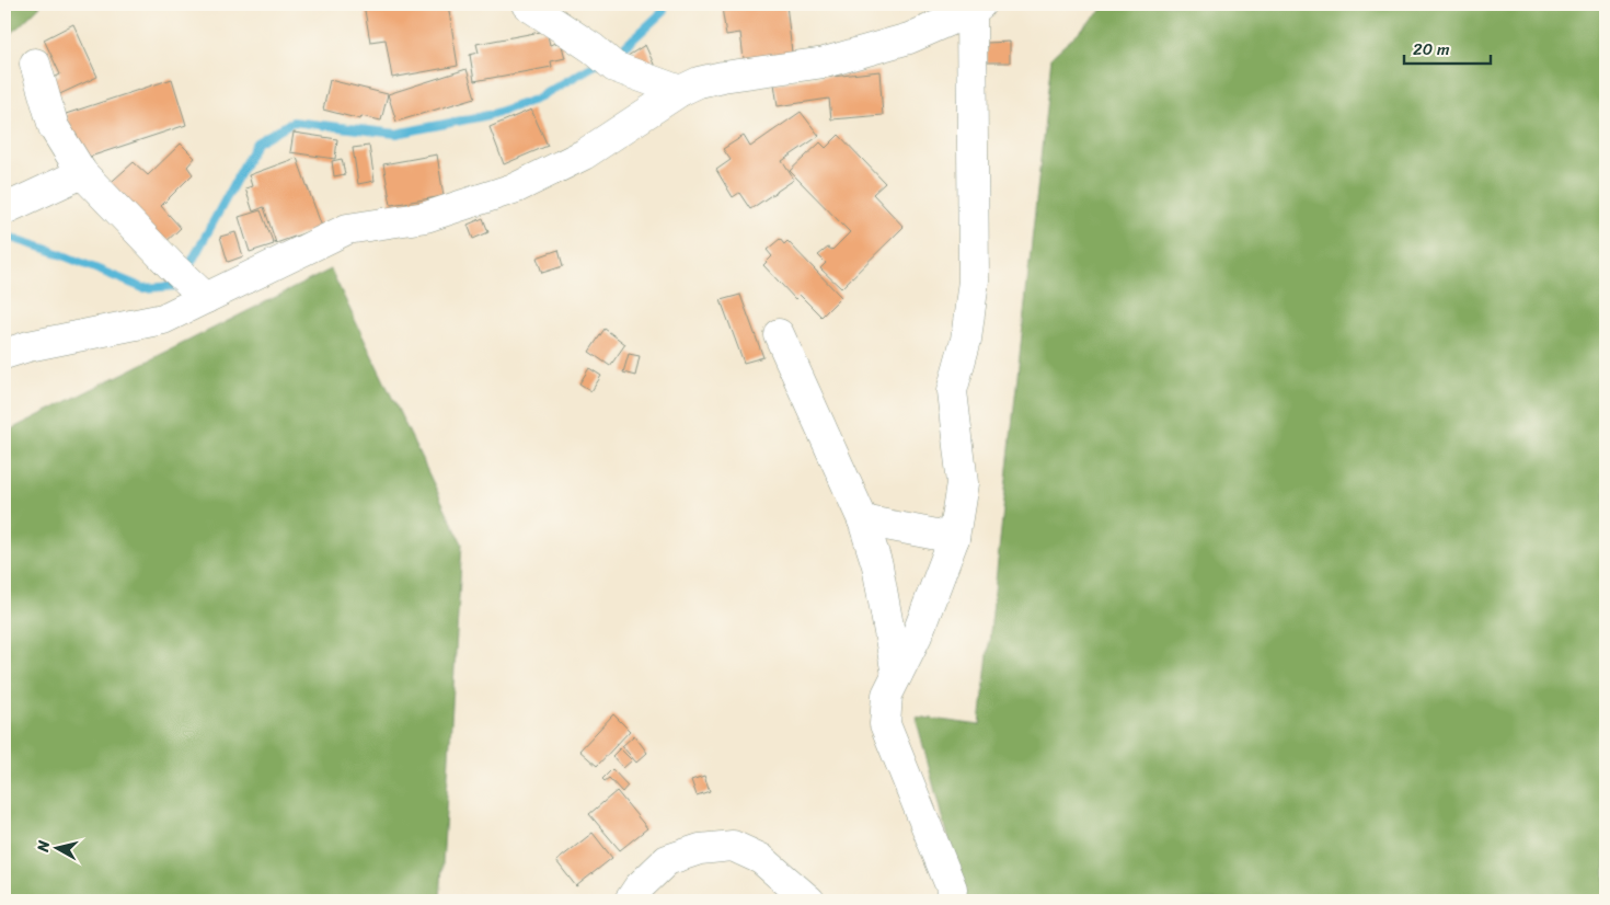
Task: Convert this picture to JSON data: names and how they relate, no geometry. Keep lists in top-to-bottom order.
{
  "scale_bar": "20 m",
  "north": "left"
}
